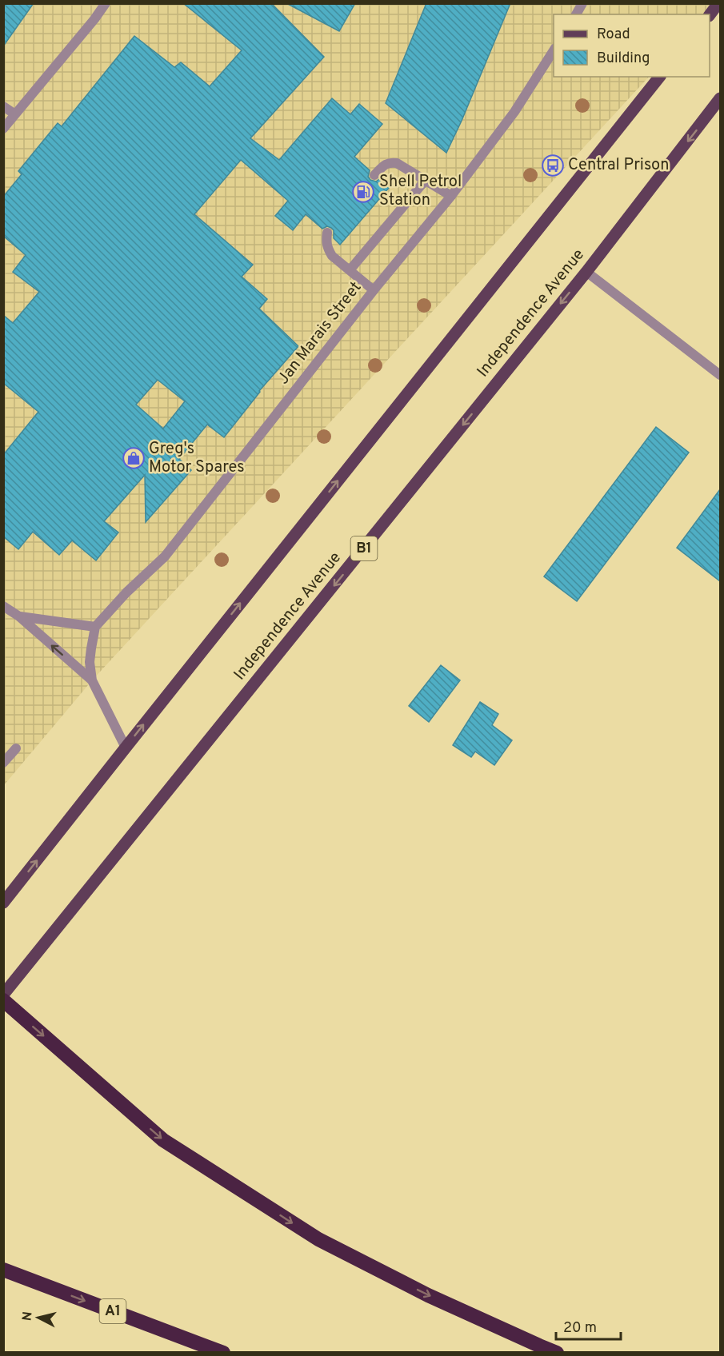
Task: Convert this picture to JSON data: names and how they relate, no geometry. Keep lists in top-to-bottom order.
{
  "streets": {
    "highway": ["A1"],
    "main road": ["Independence Avenue", "B1"],
    "street": ["Jan Marais Street"]
  },
  "places": {
    "bus stop": ["Central Prison"],
    "fuel station": ["Shell Petrol Station"],
    "shop": ["Greg's Motor Spares"]
  },
  "legend": ["Road", "Building"],
  "scale_bar": "20 m",
  "north": "left"
}
